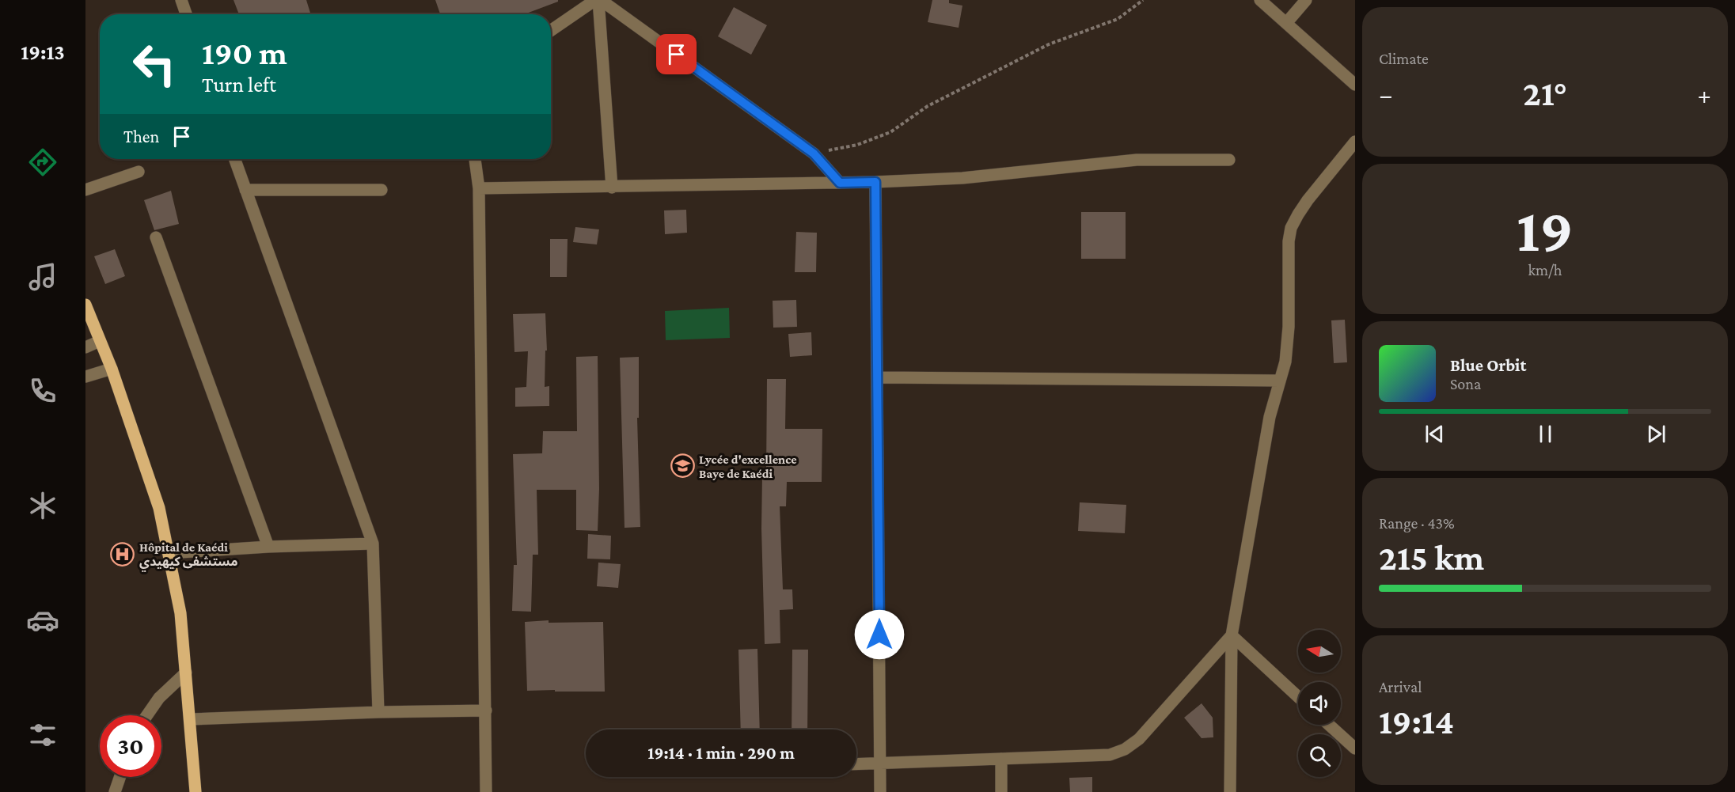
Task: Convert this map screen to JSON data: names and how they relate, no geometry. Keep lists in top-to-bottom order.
{
  "places": {
    "school or university": ["Lycée d'excellence Baye de Kaédi"],
    "hospital": ["Hôpital de Kaédi مستشفى كيهيدي"]
  },
  "north": "left",
  "page": {
    "tabs": "19:13",
    "tile": [
      "Climate",
      ["19", "km/h"],
      ["Range · 43%", "215 km"],
      ["Arrival", "19:14"]
    ],
    "turn": ["190 m", "Turn left"],
    "heat": ["−", "21°", "+"],
    "then": "Then",
    "song": ["Blue Orbit", "Sona"],
    "limit": "30",
    "trip": "19:14 · 1 min · 290 m"
  }
}
